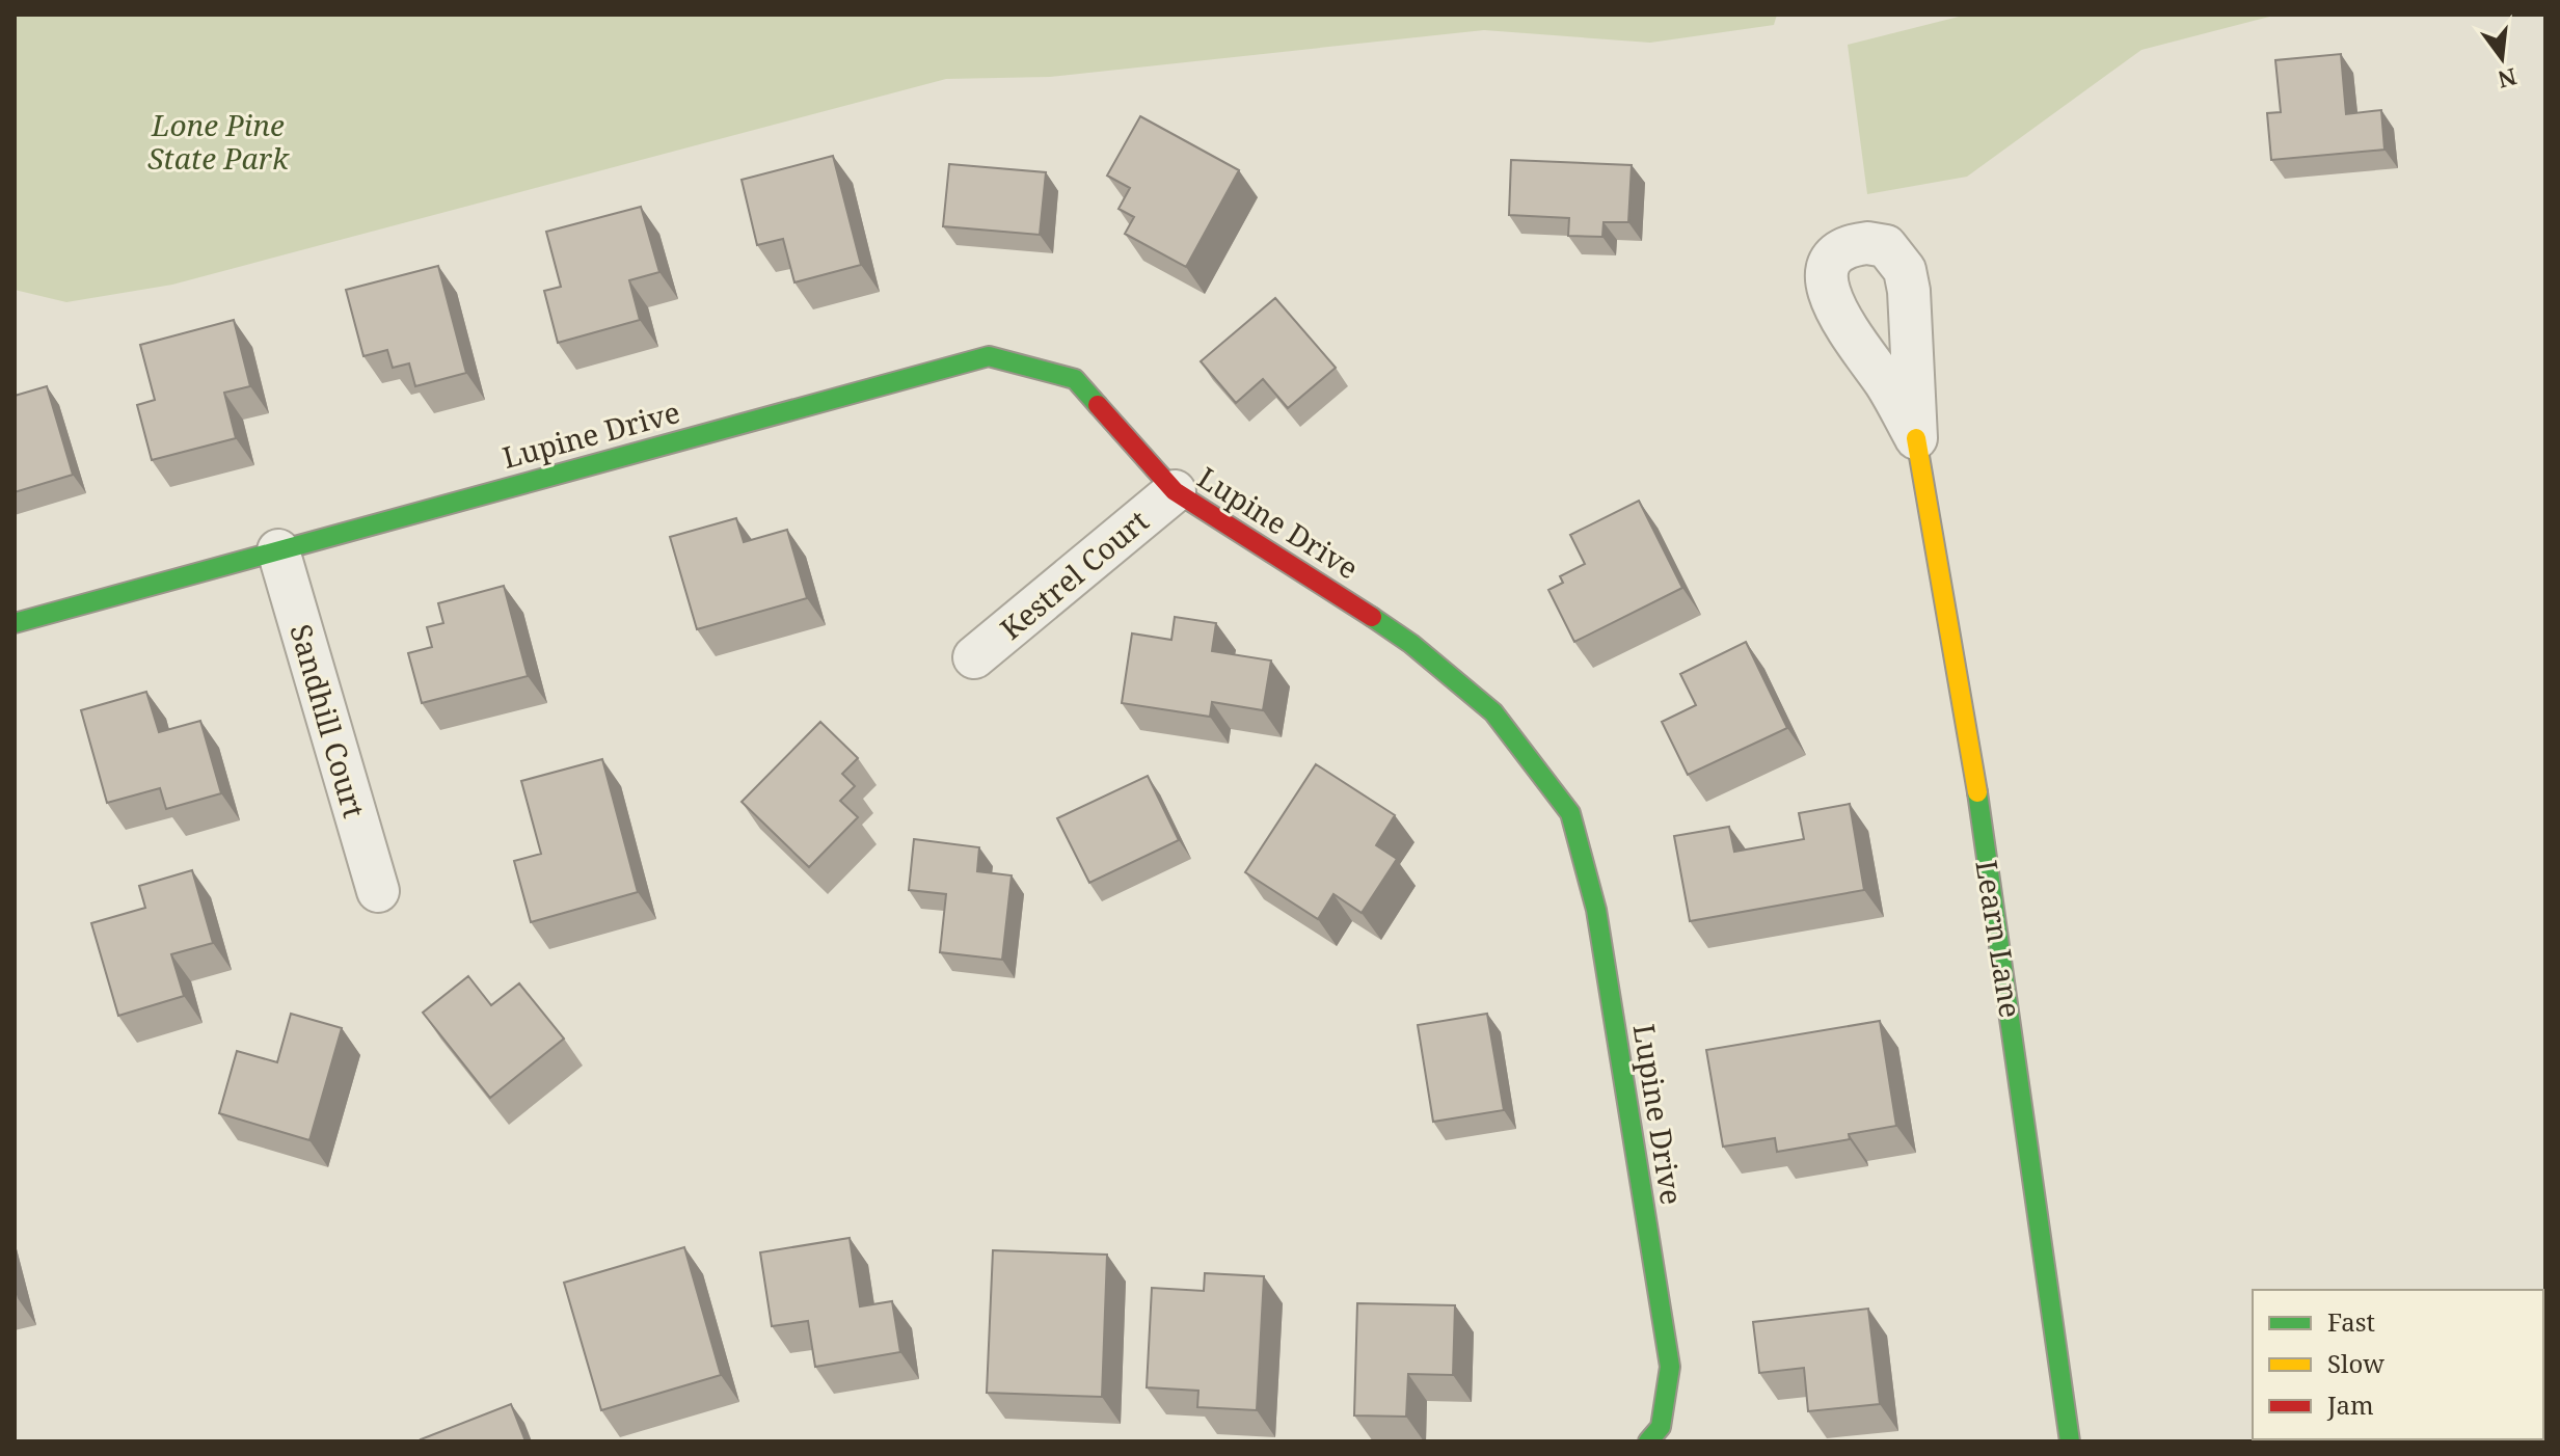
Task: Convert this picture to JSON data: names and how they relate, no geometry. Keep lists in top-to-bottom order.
{
  "streets": {
    "street": [
      "Lupine Drive",
      "Kestrel Court",
      "Sandhill Court",
      "Learn Lane"
    ]
  },
  "crossings": [
    ["Lupine Drive", "Kestrel Court"],
    ["Lupine Drive", "Sandhill Court"]
  ],
  "parks": ["Lone Pine State Park"],
  "legend": ["Fast", "Slow", "Jam"],
  "north": "bottom"
}
